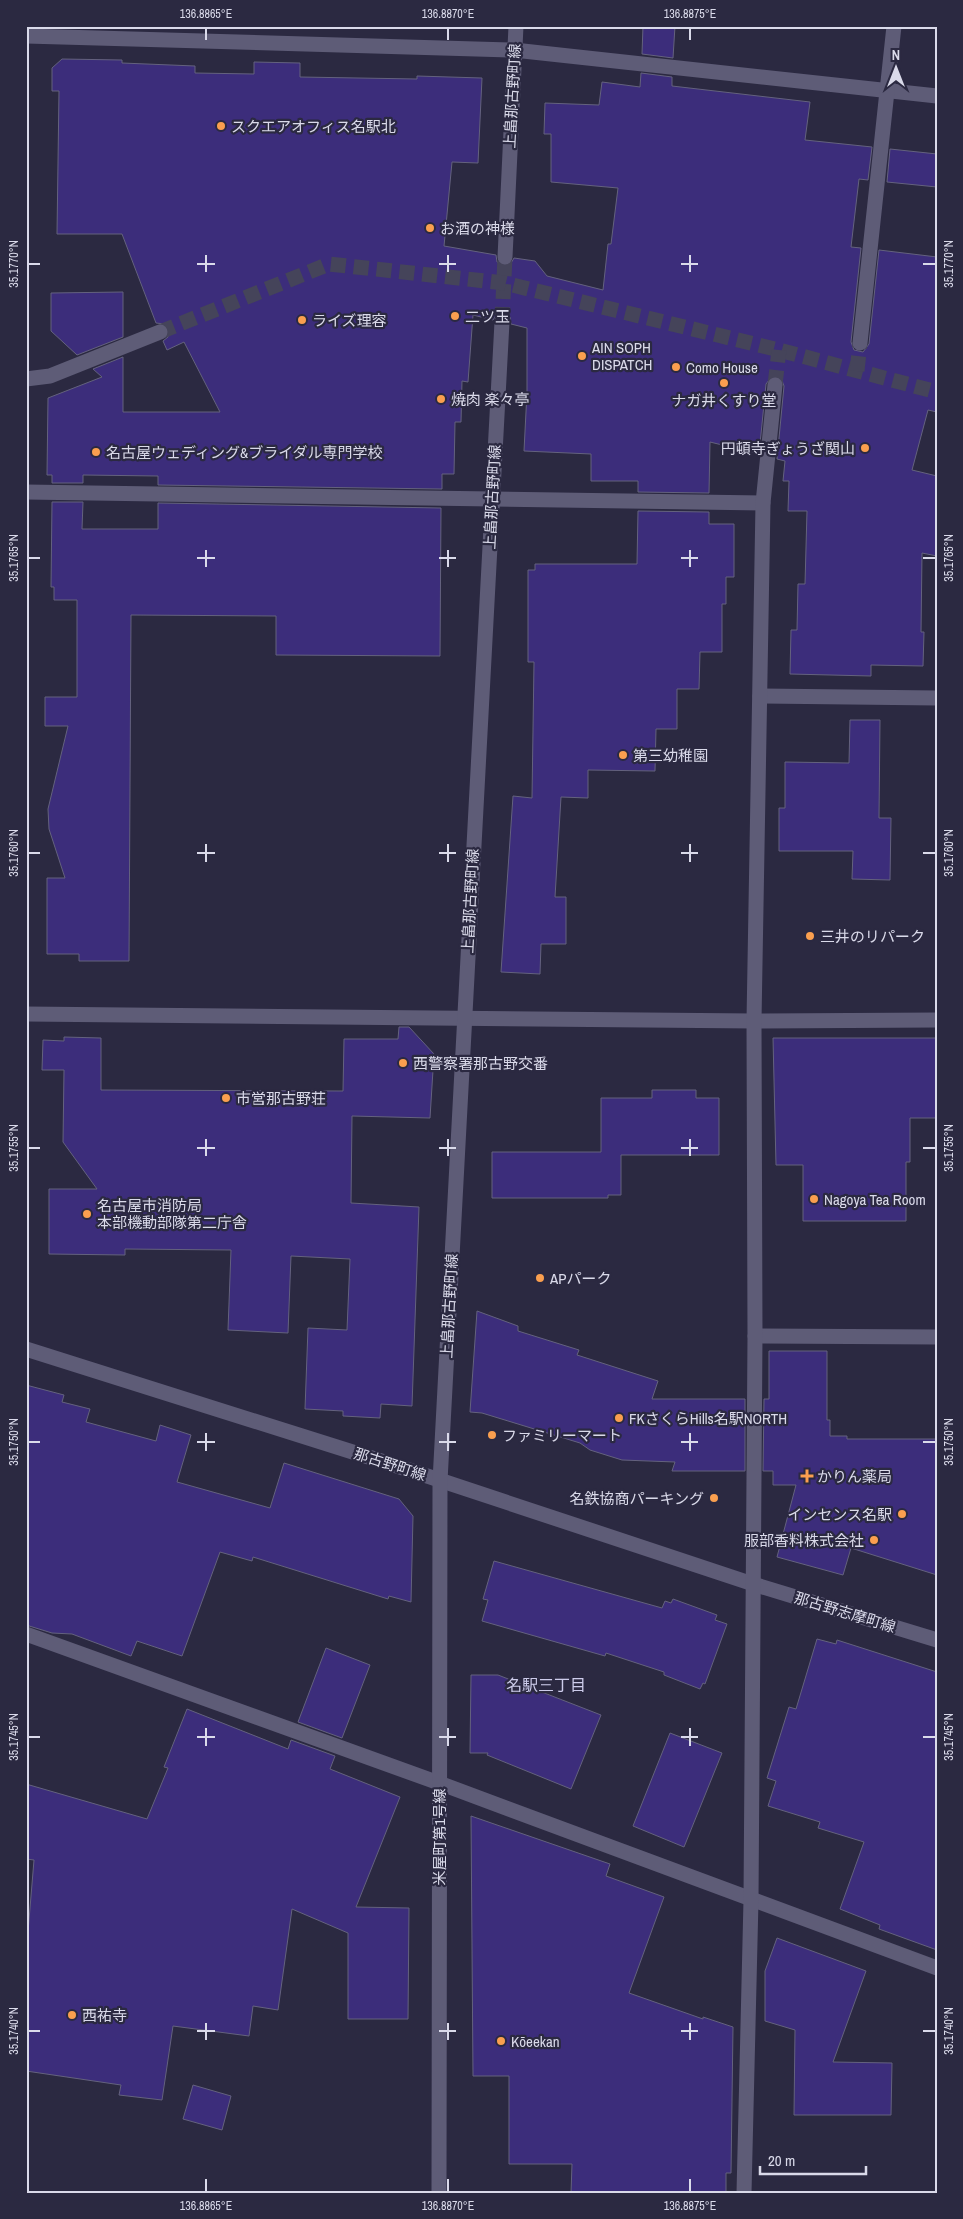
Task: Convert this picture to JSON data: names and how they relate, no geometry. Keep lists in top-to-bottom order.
{
  "streets": {
    "street": [
      "上畠那古野町線",
      "那古野町線",
      "那古野志摩町線",
      "米屋町第1号線"
    ]
  },
  "crossings": [
    ["上畠那古野町線", "那古野町線"],
    ["上畠那古野町線", "米屋町第1号線"],
    ["那古野町線", "那古野志摩町線"],
    ["那古野町線", "米屋町第1号線"]
  ],
  "districts": ["名駅三丁目"],
  "places": {
    "other": [
      "スクエアオフィス名駅北",
      "お酒の神様",
      "二ツ玉",
      "ライズ理容",
      "AIN SOPH DISPATCH",
      "Como House",
      "ナガ井くすり堂",
      "焼肉 楽々亭",
      "円頓寺ぎょうざ関山",
      "名古屋ウェディング&ブライダル専門学校",
      "第三幼稚園",
      "三井のリパーク",
      "西警察署那古野交番",
      "市営那古野荘",
      "Nagoya Tea Room",
      "名古屋市消防局 本部機動部隊第二庁舎",
      "APパーク",
      "FKさくらHills名駅NORTH",
      "ファミリーマート",
      "名鉄協商パーキング",
      "インセンス名駅",
      "服部香料株式会社",
      "西祐寺",
      "Kōeekan"
    ],
    "health": ["かりん薬局"]
  },
  "scale_bar": "20 m",
  "north": "top",
  "coordinates": [
    "136.8865°E",
    "136.8870°E",
    "136.8875°E",
    "35.1770°N",
    "35.1765°N",
    "35.1760°N",
    "35.1755°N",
    "35.1750°N",
    "35.1745°N",
    "35.1740°N"
  ]
}
